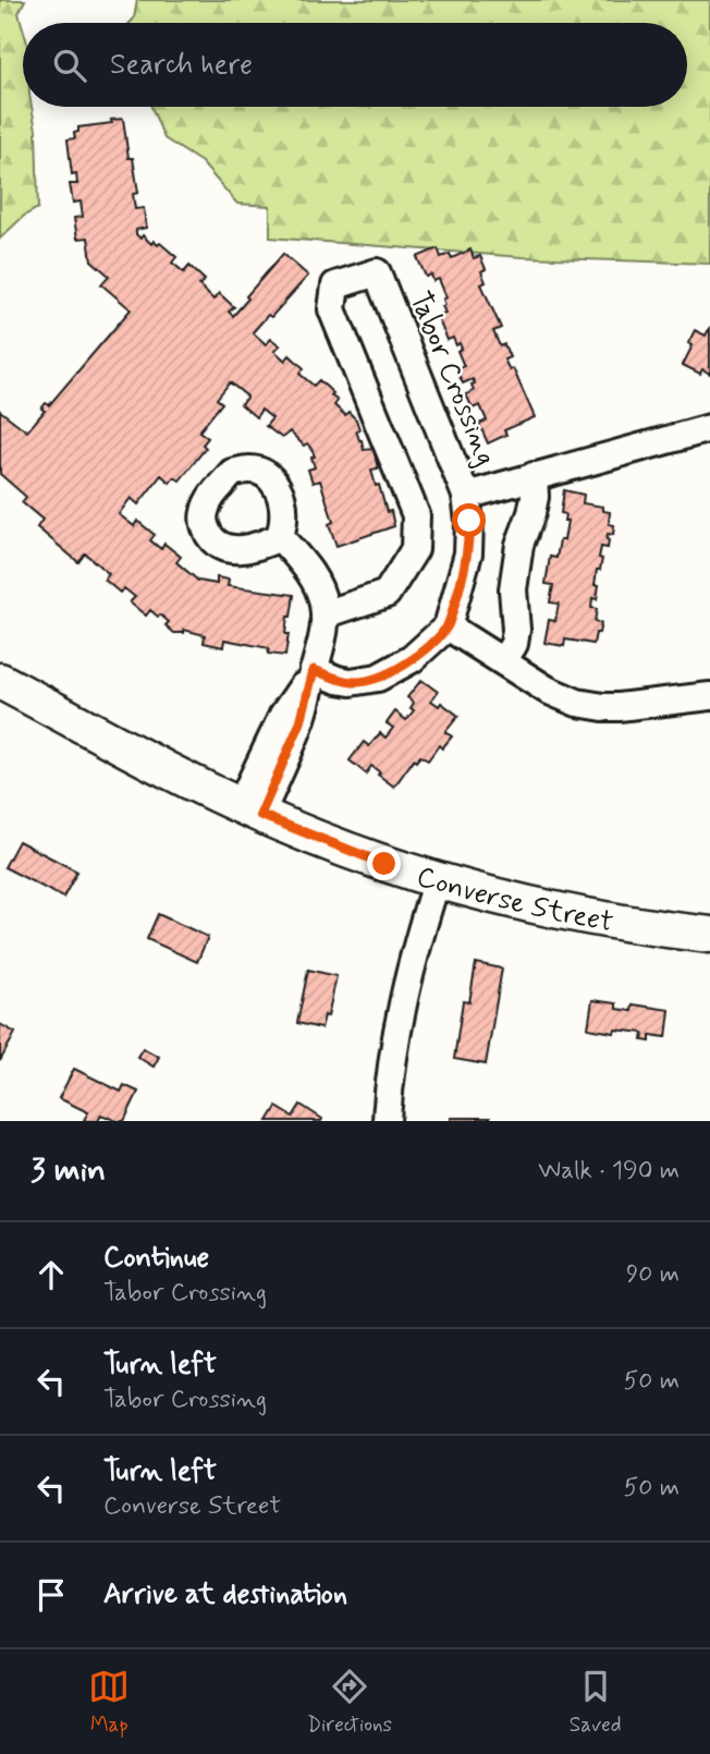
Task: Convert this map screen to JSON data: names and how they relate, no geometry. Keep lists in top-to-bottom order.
{
  "streets": {
    "main road": ["Converse Street"],
    "street": ["Tabor Crossing"]
  },
  "page": {
    "search": "Search here",
    "heading": ["3 min", "Walk · 190 m"],
    "list": [
      ["Continue", "Tabor Crossing", "90 m"],
      ["Turn left", "Tabor Crossing", "50 m"],
      ["Turn left", "Converse Street", "50 m"],
      "Arrive at destination"
    ],
    "nav": ["Map", "Directions", "Saved"]
  }
}
